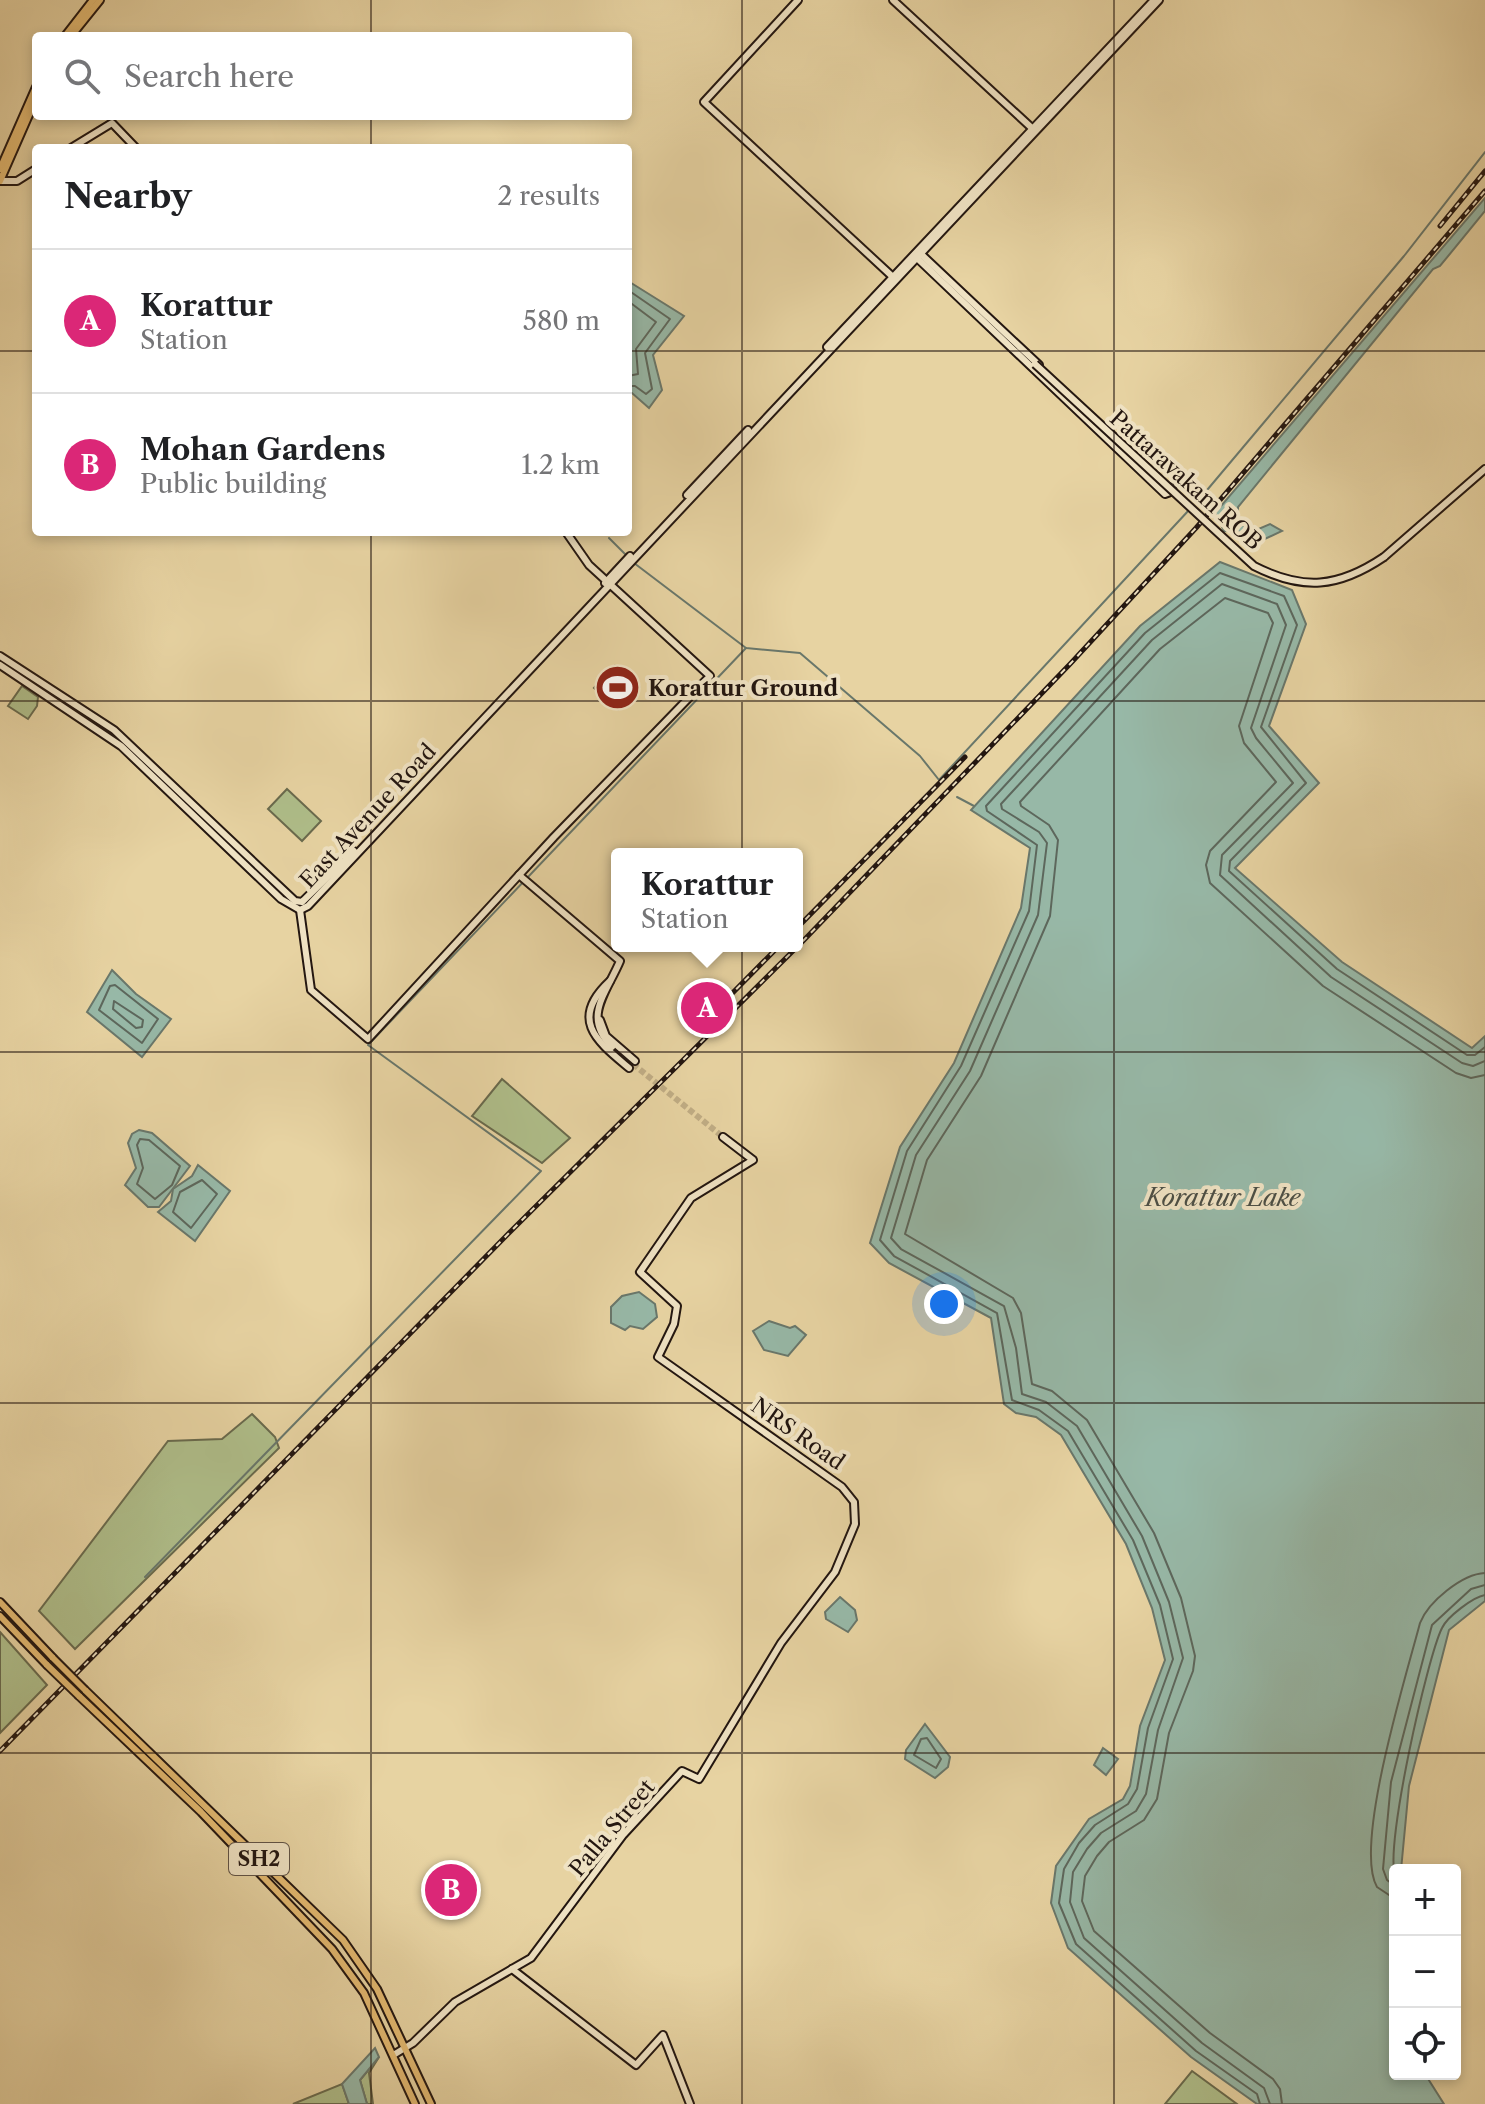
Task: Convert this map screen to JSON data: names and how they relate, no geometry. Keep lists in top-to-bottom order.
{
  "streets": {
    "main road": ["SH2"],
    "street": [
      "Pattaravakam ROB",
      "East Avenue Road",
      "NRS Road",
      "Palla Street"
    ]
  },
  "crossings": [
    ["NRS Road", "Palla Street"],
    ["Palla Street", "SH2"]
  ],
  "water": ["Korattur Lake"],
  "places": {
    "sports": ["Korattur Ground"]
  },
  "page": {
    "search": "Search here",
    "heading": ["Nearby", "2 results"],
    "list": [
      {
        "mark": "A",
        "name": "Korattur",
        "note": "Station",
        "value": "580 m"
      },
      {
        "mark": "B",
        "name": "Mohan Gardens",
        "note": "Public building",
        "value": "1.2 km"
      }
    ],
    "popup": ["Korattur", "Station"],
    "pins": ["A", "B"],
    "map_buttons": ["+", "−"]
  }
}
